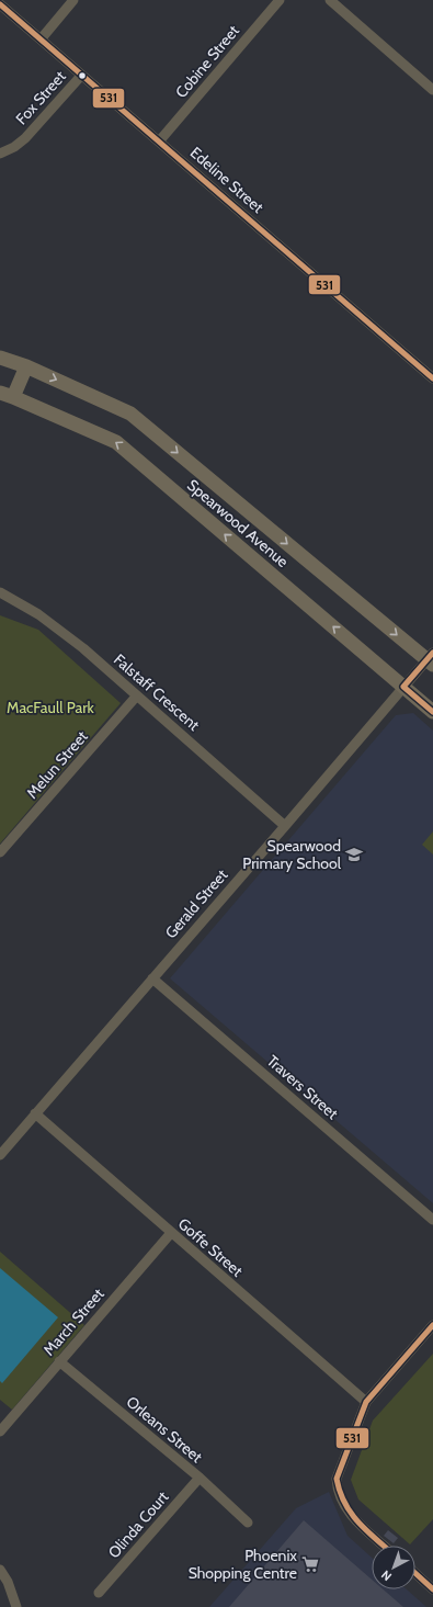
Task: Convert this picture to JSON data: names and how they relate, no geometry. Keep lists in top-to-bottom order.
{
  "streets": {
    "main road": ["Spearwood Avenue"],
    "street": [
      "Cobine Street",
      "Fox Street",
      "Edeline Street",
      "Falstaff Crescent",
      "Melun Street",
      "Gerald Street",
      "Travers Street",
      "Goffe Street",
      "March Street",
      "Orleans Street",
      "Olinda Court"
    ]
  },
  "crossings": [
    ["Cobine Street", "Edeline Street"],
    ["Fox Street", "Edeline Street"],
    ["Spearwood Avenue", "Gerald Street"],
    ["Falstaff Crescent", "Melun Street"],
    ["Falstaff Crescent", "Gerald Street"],
    ["Gerald Street", "Travers Street"],
    ["Gerald Street", "Goffe Street"],
    ["Goffe Street", "March Street"],
    ["March Street", "Orleans Street"],
    ["Orleans Street", "Olinda Court"]
  ],
  "parks": ["MacFaull Park"],
  "places": {
    "school or university": ["Spearwood Primary School"],
    "supermarket": ["Phoenix Shopping Centre"]
  },
  "lines": ["transit line 531"],
  "north": "bottom left"
}
